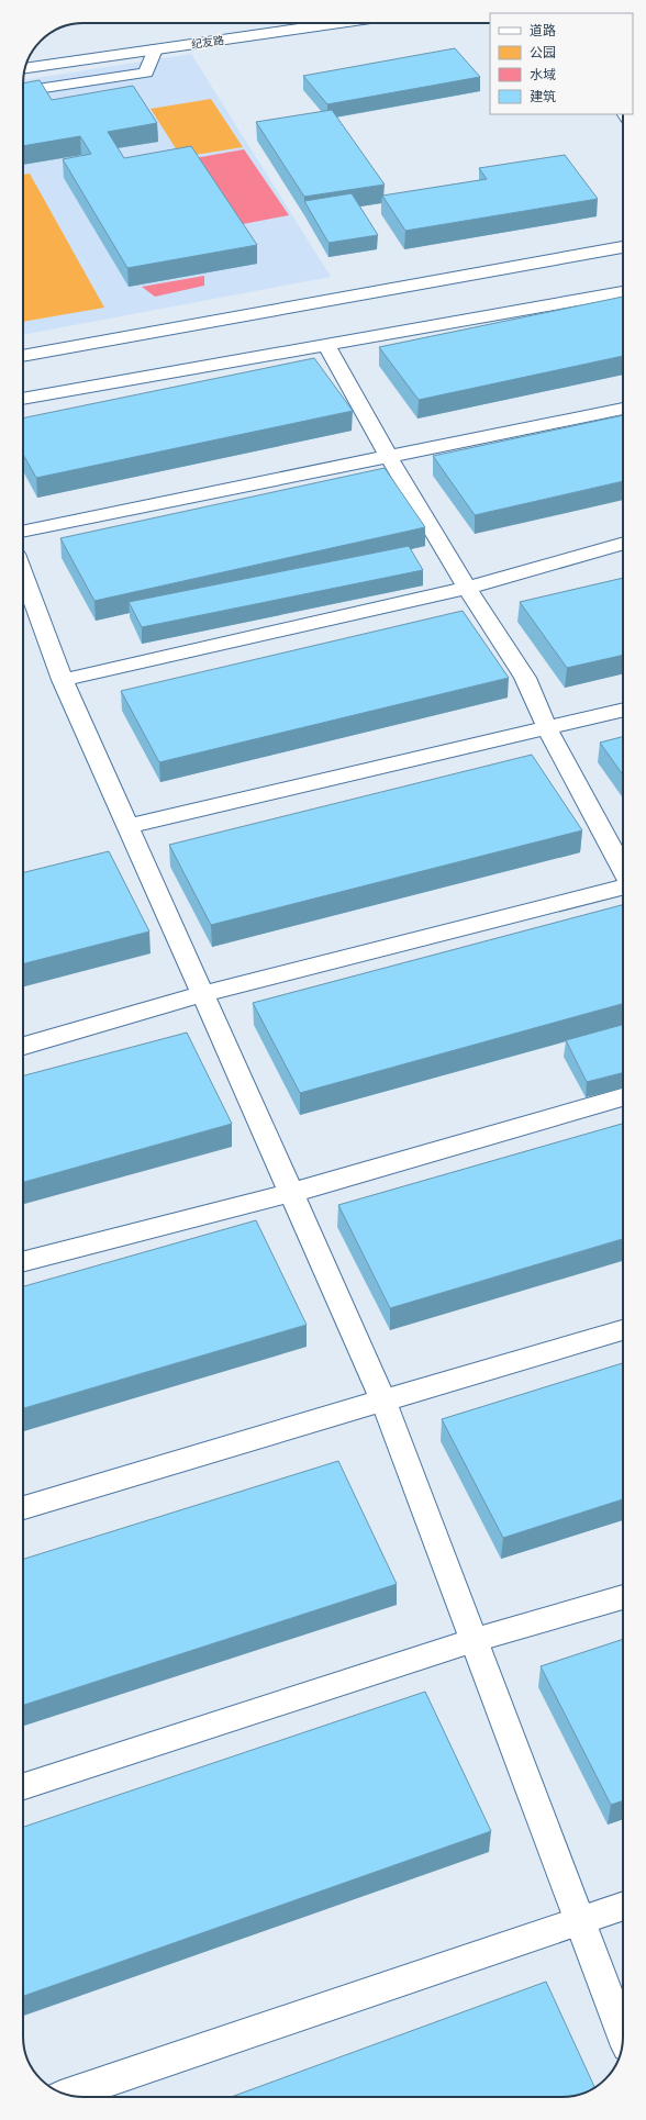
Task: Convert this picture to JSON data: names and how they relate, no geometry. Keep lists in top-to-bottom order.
{
  "streets": {
    "street": ["纪友路"]
  },
  "legend": [
    "道路",
    "公园",
    "水域",
    "建筑"
  ]
}
